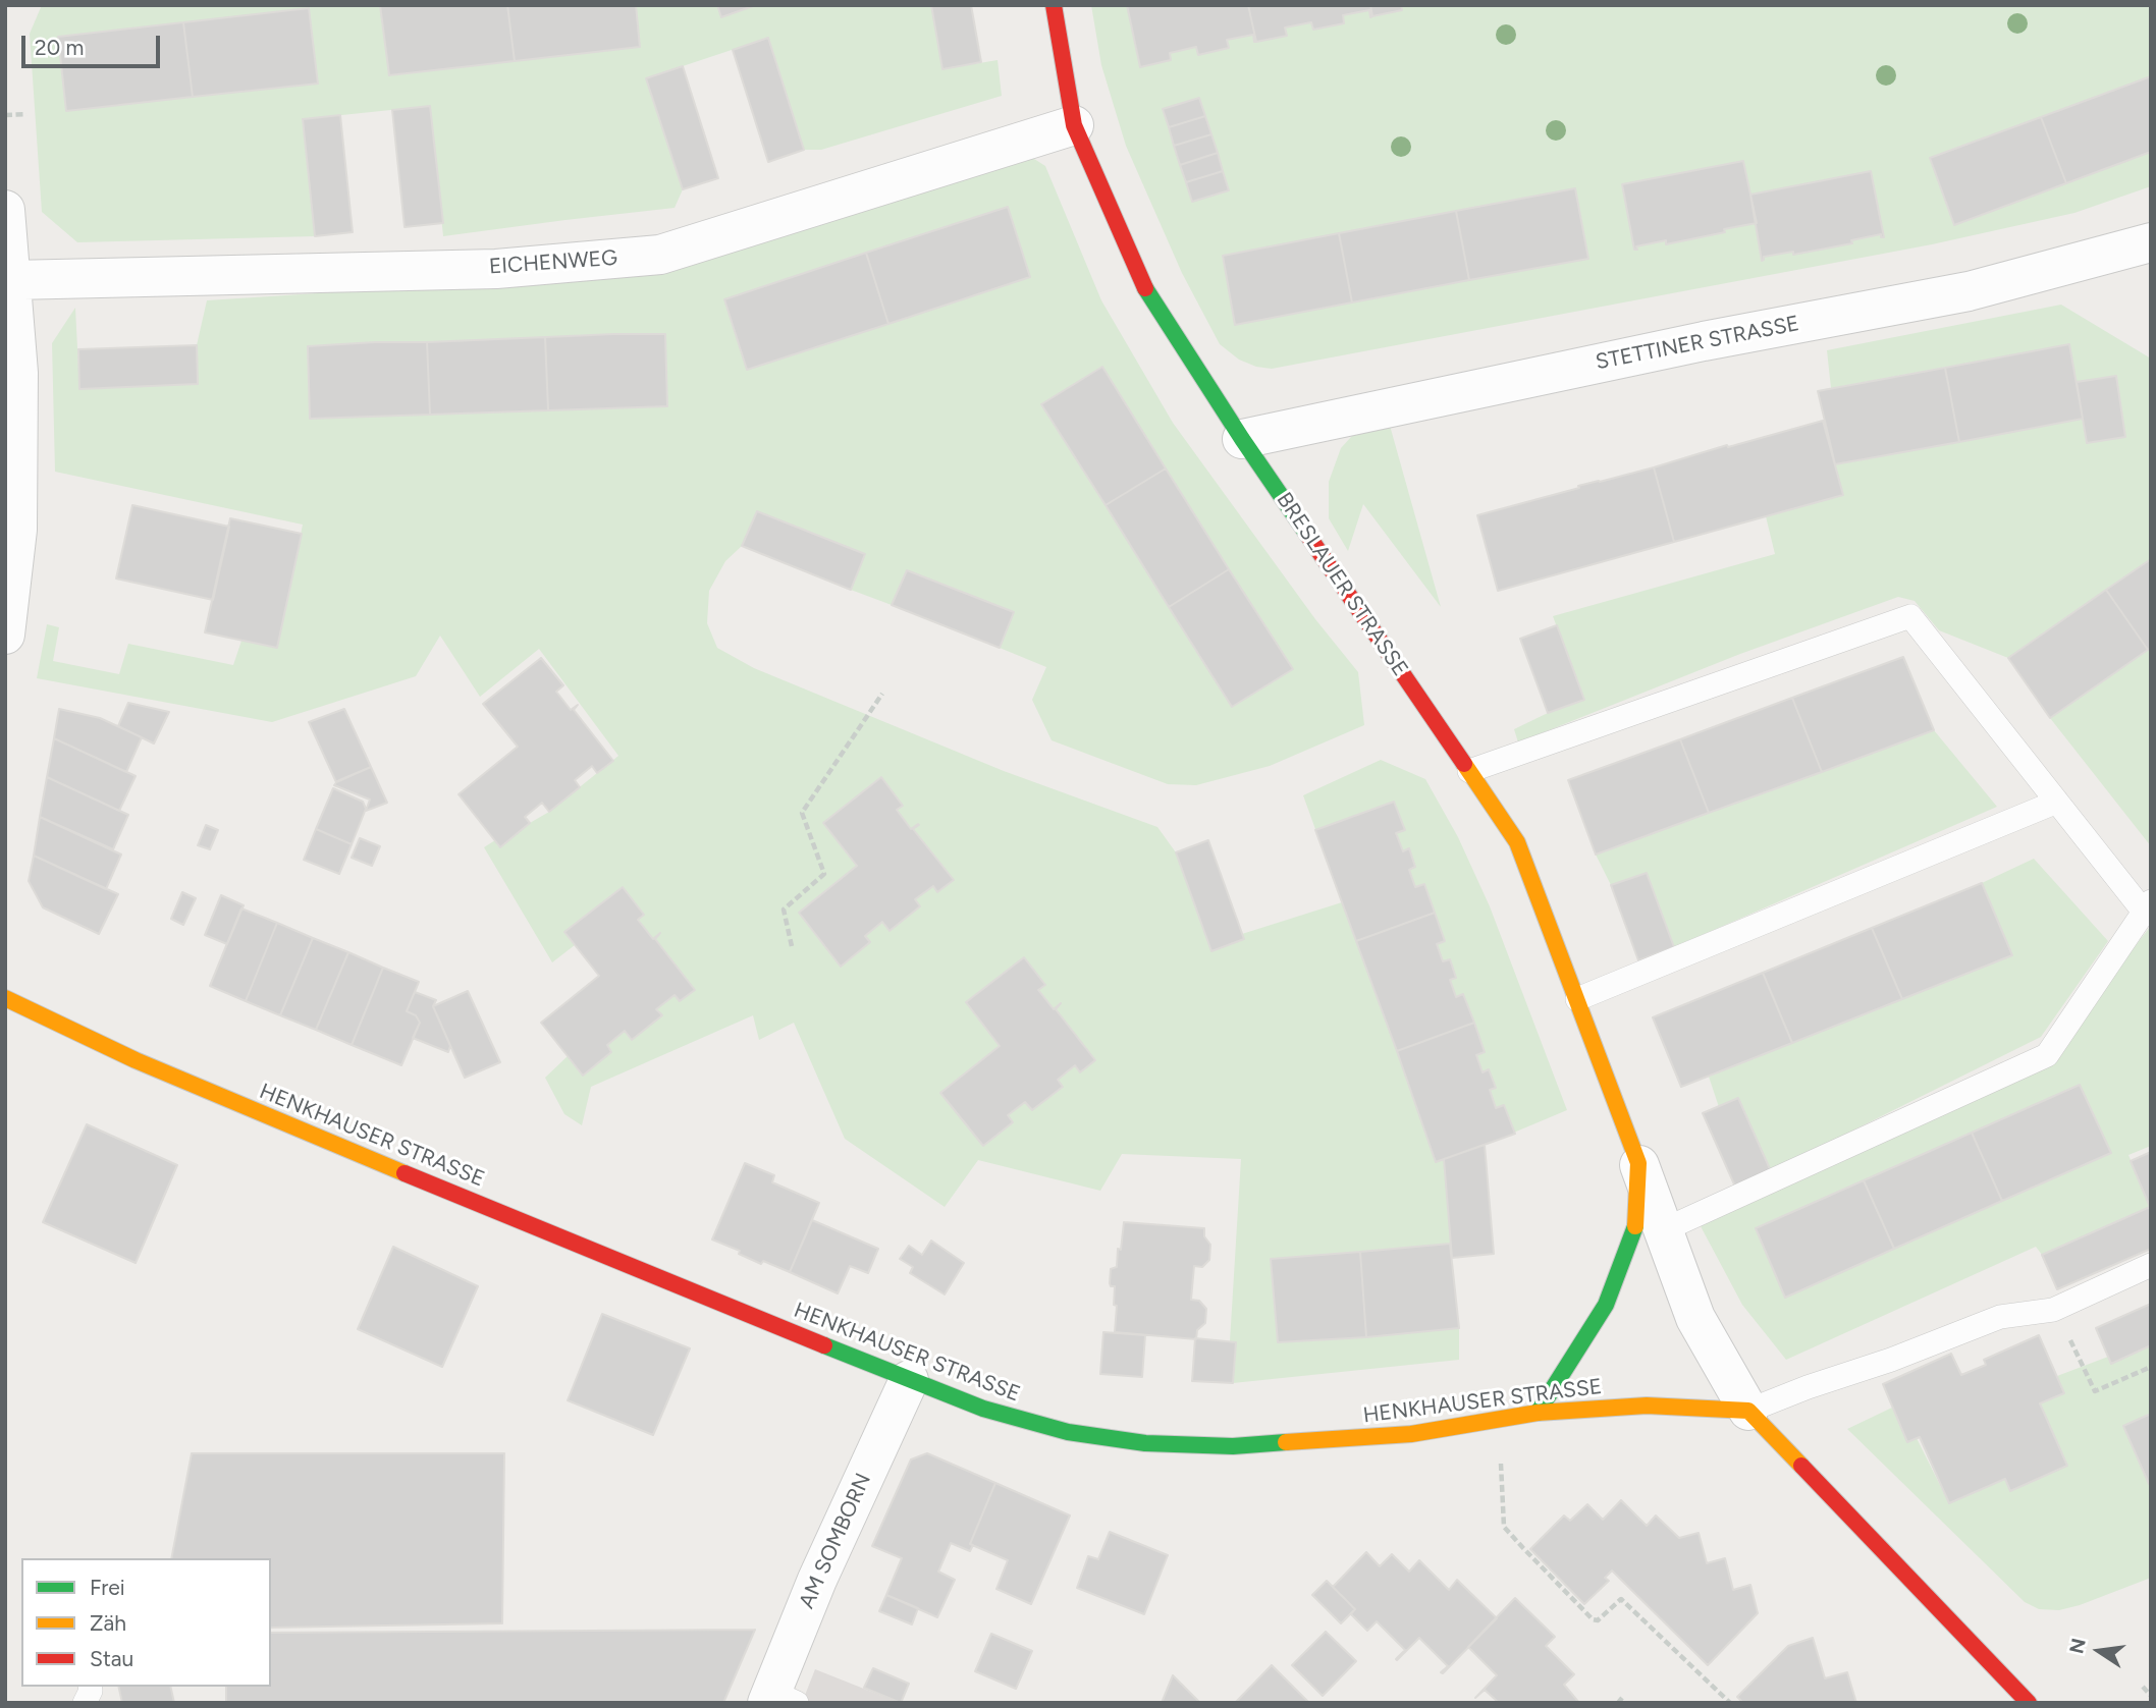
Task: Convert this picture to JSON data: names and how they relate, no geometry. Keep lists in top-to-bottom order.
{
  "streets": {
    "street": [
      "EICHENWEG",
      "STETTINER STRASSE",
      "BRESLAUER STRASSE",
      "HENKHAUSER STRASSE",
      "AM SOMBORN"
    ]
  },
  "crossings": [
    ["EICHENWEG", "BRESLAUER STRASSE"],
    ["STETTINER STRASSE", "BRESLAUER STRASSE"],
    ["BRESLAUER STRASSE", "HENKHAUSER STRASSE"],
    ["HENKHAUSER STRASSE", "AM SOMBORN"]
  ],
  "legend": ["Frei", "Zäh", "Stau"],
  "scale_bar": "20 m",
  "north": "left"
}
